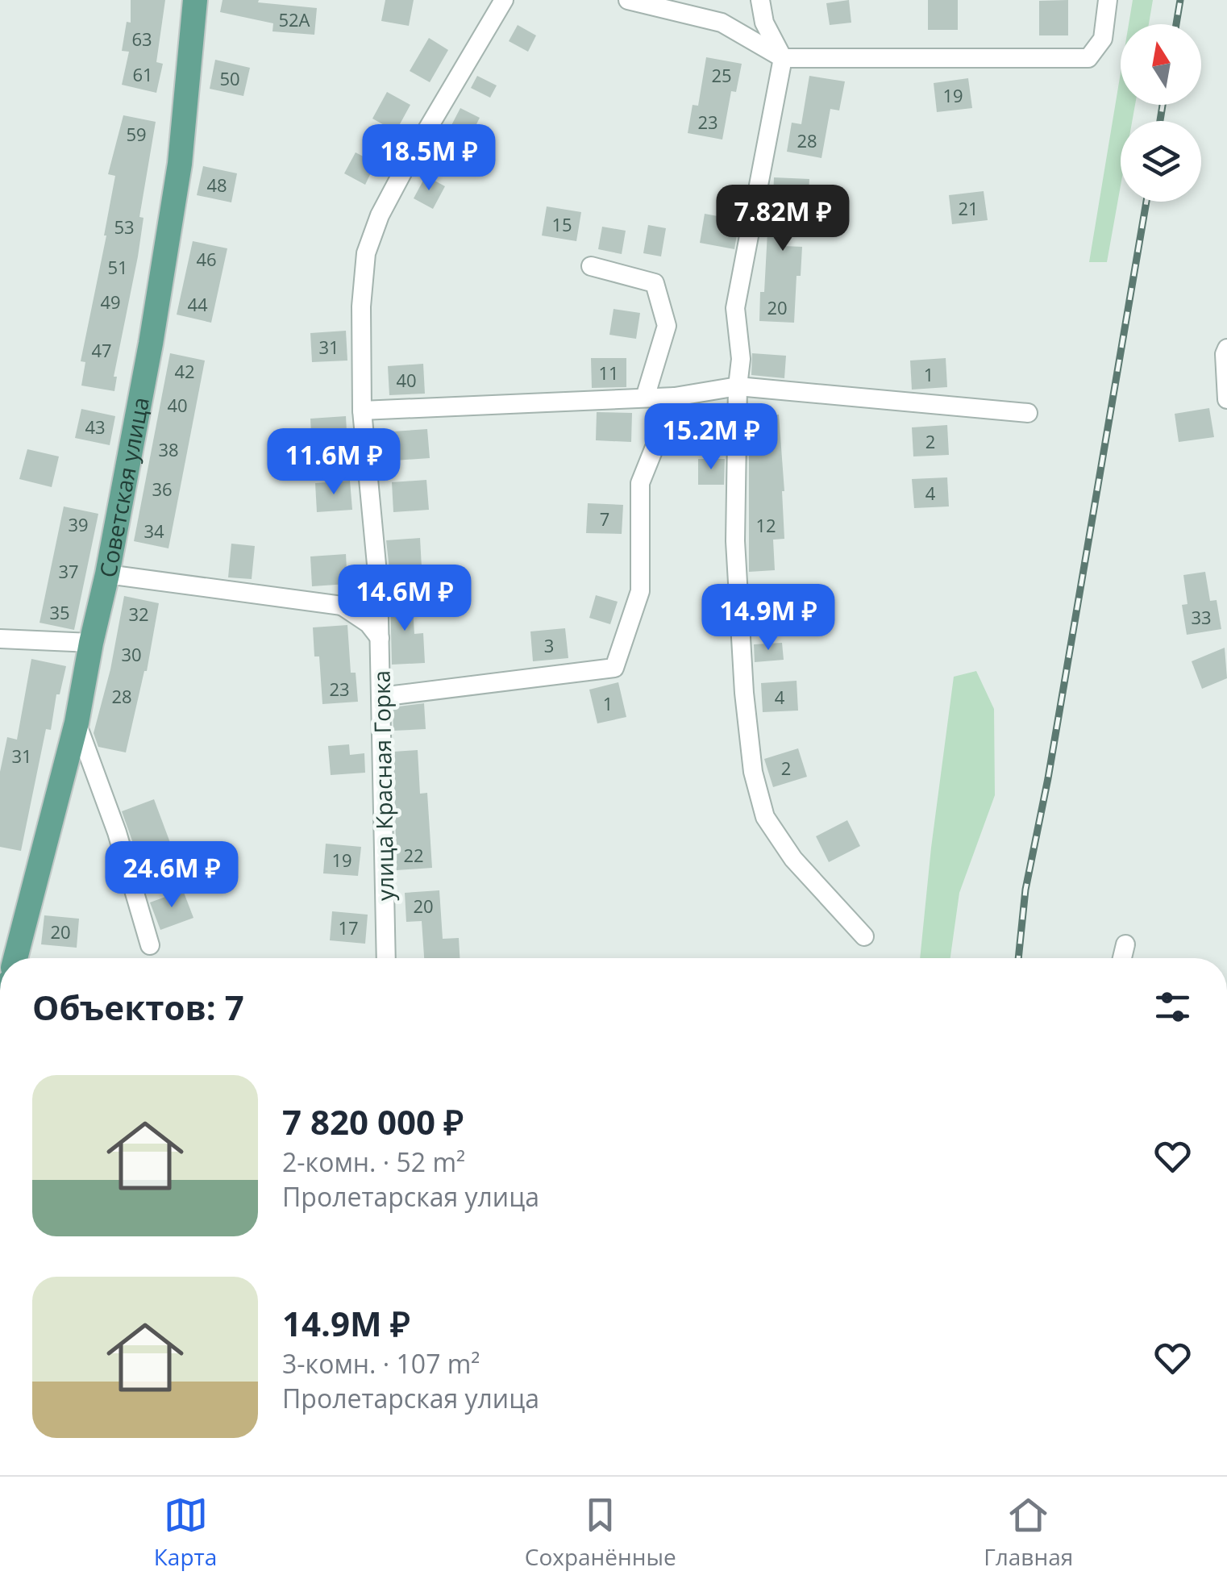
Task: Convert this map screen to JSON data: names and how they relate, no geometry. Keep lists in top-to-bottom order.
{
  "streets": {
    "main road": ["Советская улица"],
    "street": ["улица Красная Горка"]
  },
  "house_numbers": [
    "52А",
    "63",
    "61",
    "25",
    "50",
    "19",
    "23",
    "59",
    "28",
    "48",
    "21",
    "15",
    "53",
    "46",
    "51",
    "49",
    "44",
    "20",
    "31",
    "47",
    "42",
    "11",
    "1",
    "40",
    "40",
    "43",
    "2",
    "38",
    "36",
    "4",
    "7",
    "39",
    "12",
    "34",
    "37",
    "35",
    "32",
    "33",
    "3",
    "30",
    "23",
    "28",
    "4",
    "1",
    "31",
    "2",
    "22",
    "19",
    "20",
    "17",
    "20"
  ],
  "north": "top",
  "page": {
    "price": [
      "18.5M ₽",
      "7.82M ₽",
      "15.2M ₽",
      "11.6M ₽",
      "14.6M ₽",
      "14.9M ₽",
      "24.6M ₽"
    ],
    "heading": "Объектов: 7",
    "list": [
      {
        "name": "7 820 000 ₽",
        "note": "2-комн. · 52 m² · Пролетарская улица"
      },
      {
        "name": "14.9M ₽",
        "note": "3-комн. · 107 m² · Пролетарская улица"
      }
    ],
    "tabs": ["Карта", "Сохранённые", "Главная"]
  }
}
